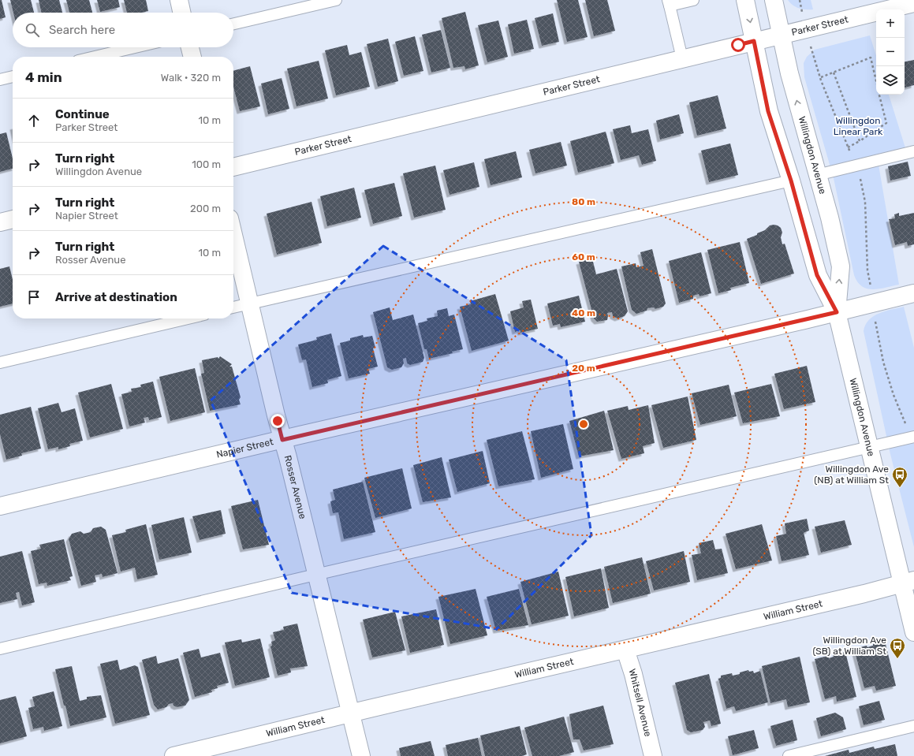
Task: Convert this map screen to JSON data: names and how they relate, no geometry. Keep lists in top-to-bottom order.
{
  "streets": {
    "street": [
      "Parker Street",
      "Willingdon Avenue",
      "Napier Street",
      "Rosser Avenue",
      "William Street",
      "Whitsell Avenue"
    ]
  },
  "crossings": [
    ["Parker Street", "Willingdon Avenue"],
    ["Willingdon Avenue", "Napier Street"],
    ["Willingdon Avenue", "William Street"],
    ["Napier Street", "Rosser Avenue"],
    ["Rosser Avenue", "William Street"],
    ["William Street", "Whitsell Avenue"]
  ],
  "parks": ["Willingdon Linear Park"],
  "places": {
    "bus stop": ["Willingdon Ave (NB) at William St", "Willingdon Ave (SB) at William St"]
  },
  "page": {
    "map_buttons": ["+", "−"],
    "search": "Search here",
    "heading": ["4 min", "Walk · 320 m"],
    "list": [
      ["Continue", "Parker Street", "10 m"],
      ["Turn right", "Willingdon Avenue", "100 m"],
      ["Turn right", "Napier Street", "200 m"],
      ["Turn right", "Rosser Avenue", "10 m"],
      "Arrive at destination"
    ]
  },
  "rings": [
    "80 m",
    "60 m",
    "40 m",
    "20 m"
  ]
}
